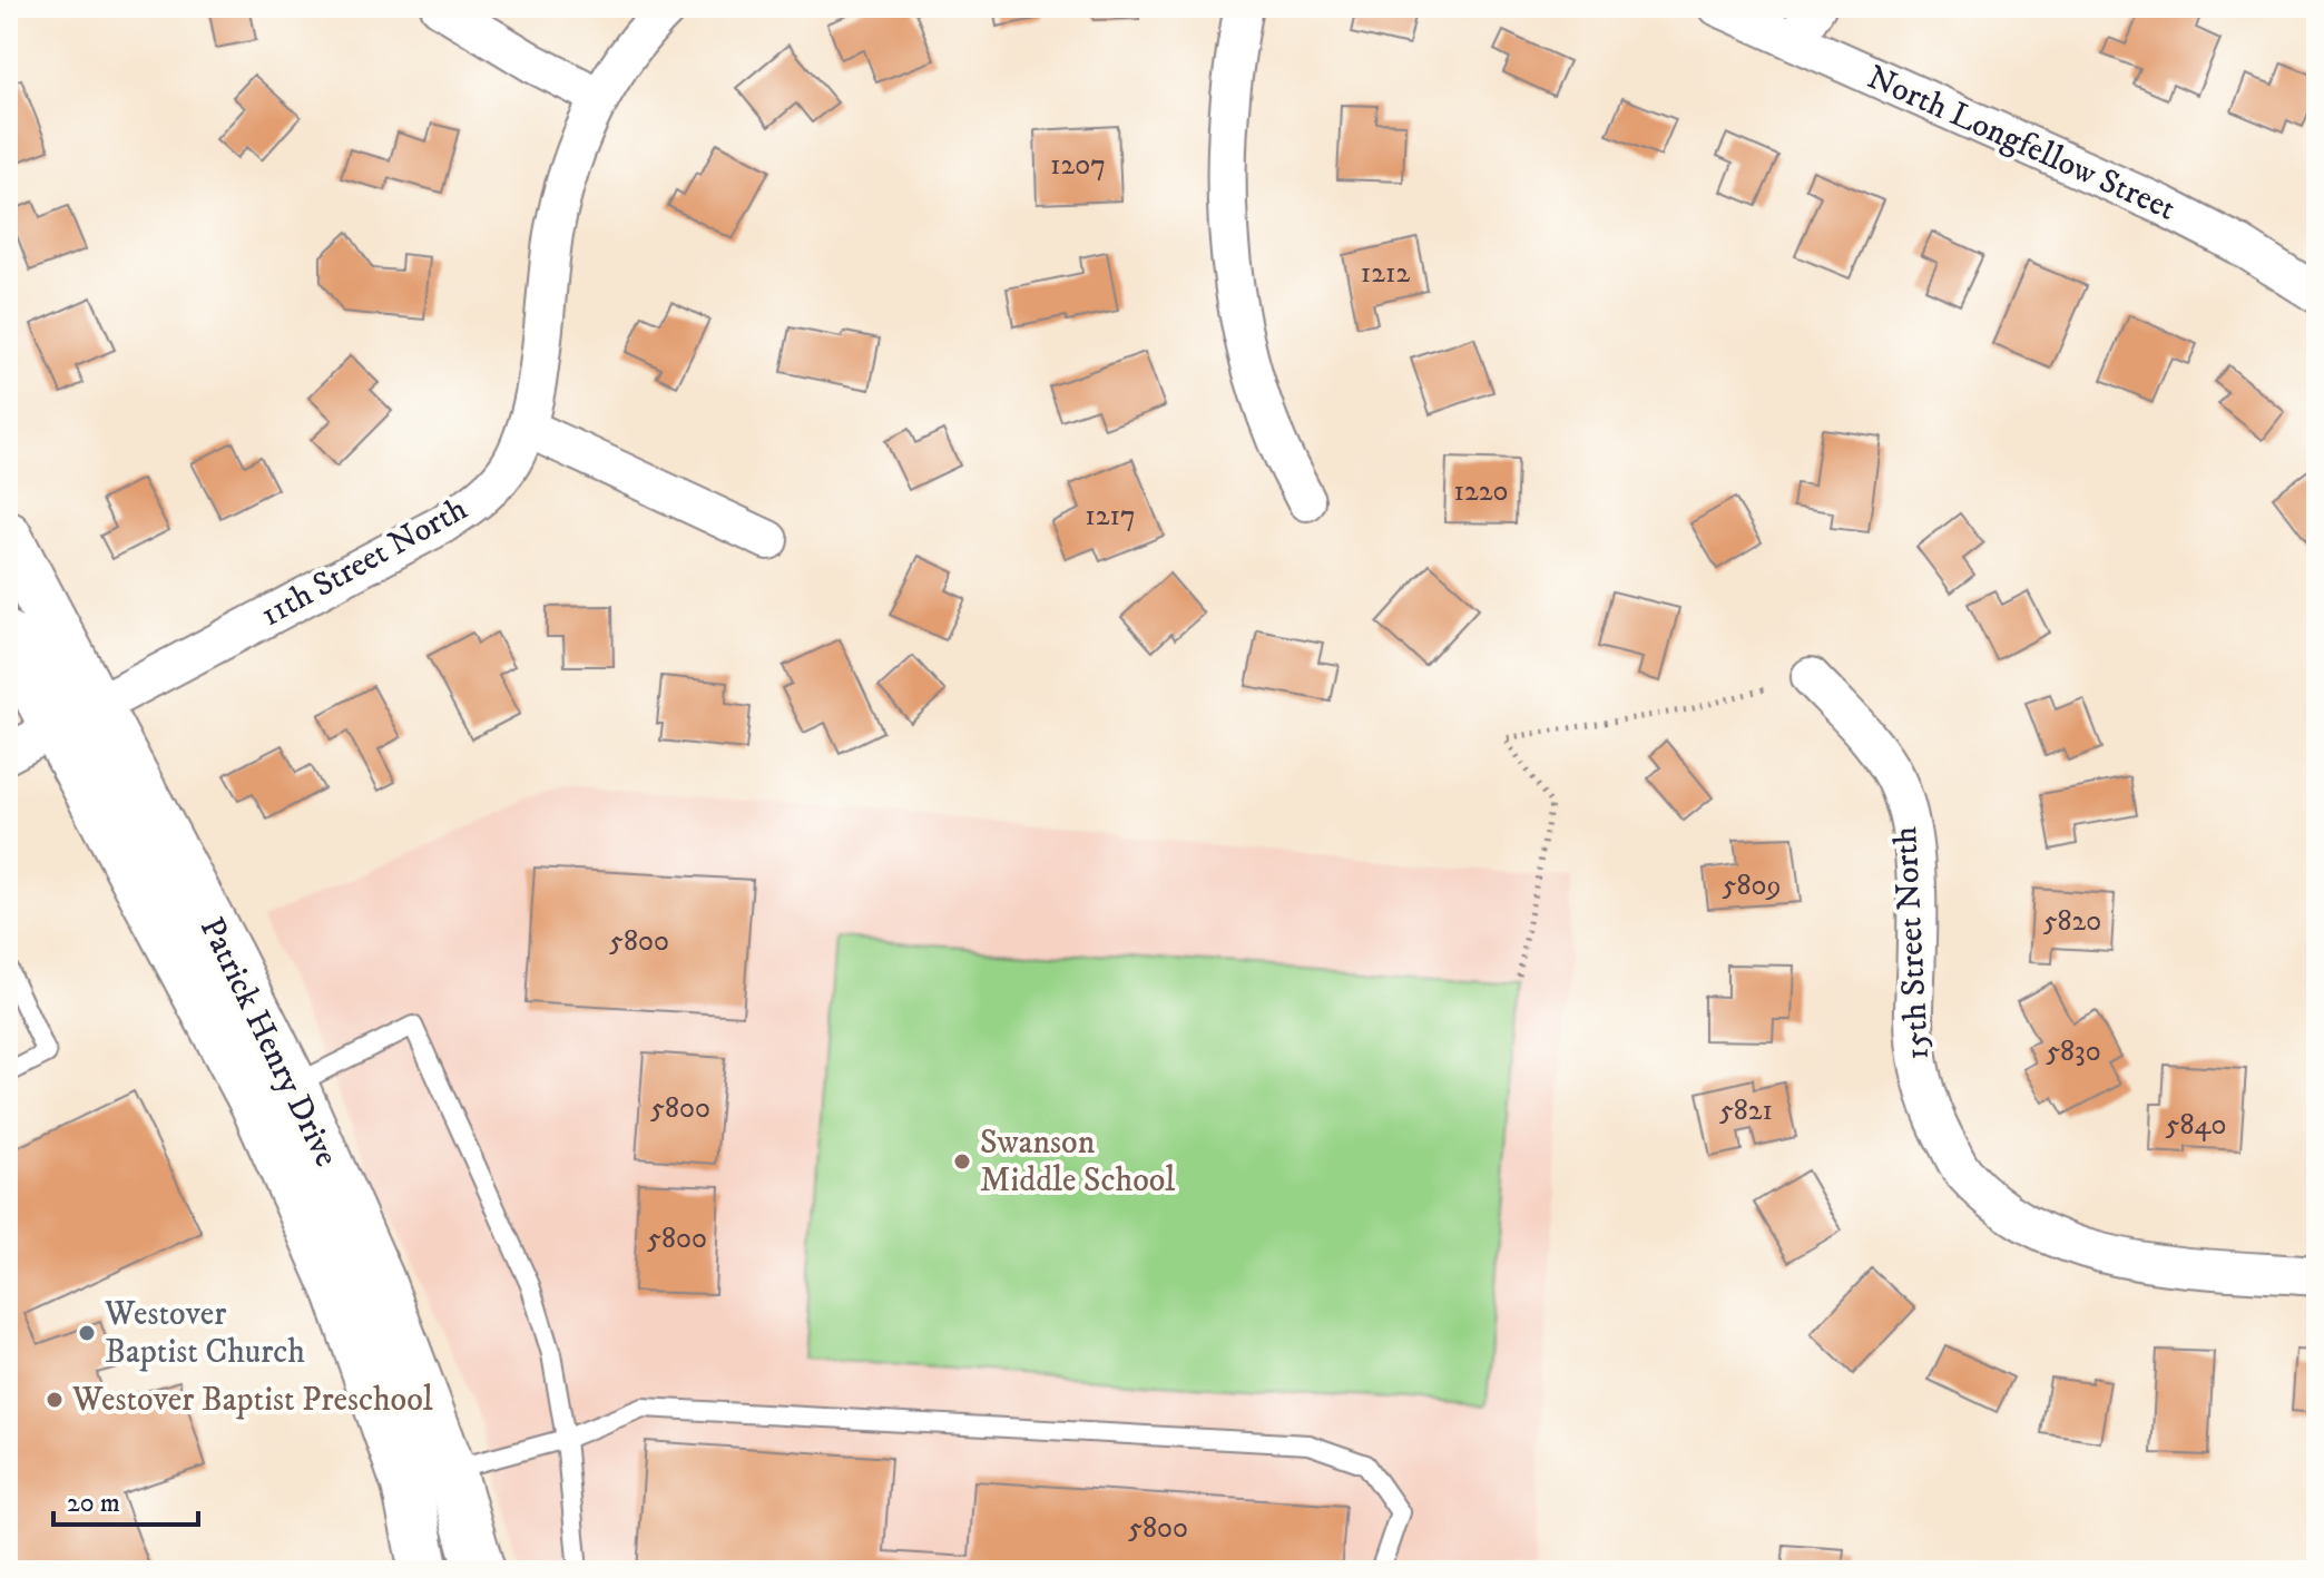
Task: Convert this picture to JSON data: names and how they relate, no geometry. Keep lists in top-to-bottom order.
{
  "streets": {
    "street": [
      "North Longfellow Street",
      "11th Street North",
      "15th Street North",
      "Patrick Henry Drive"
    ]
  },
  "crossings": [
    ["11th Street North", "Patrick Henry Drive"]
  ],
  "places": ["Swanson Middle School", "Westover Baptist Church", "Westover Baptist Preschool"],
  "house_numbers": [
    "1207",
    "1212",
    "1220",
    "1217",
    "5809",
    "5820",
    "5800",
    "5830",
    "5800",
    "5821",
    "5840",
    "5800",
    "5800"
  ],
  "scale_bar": "20 m"
}
